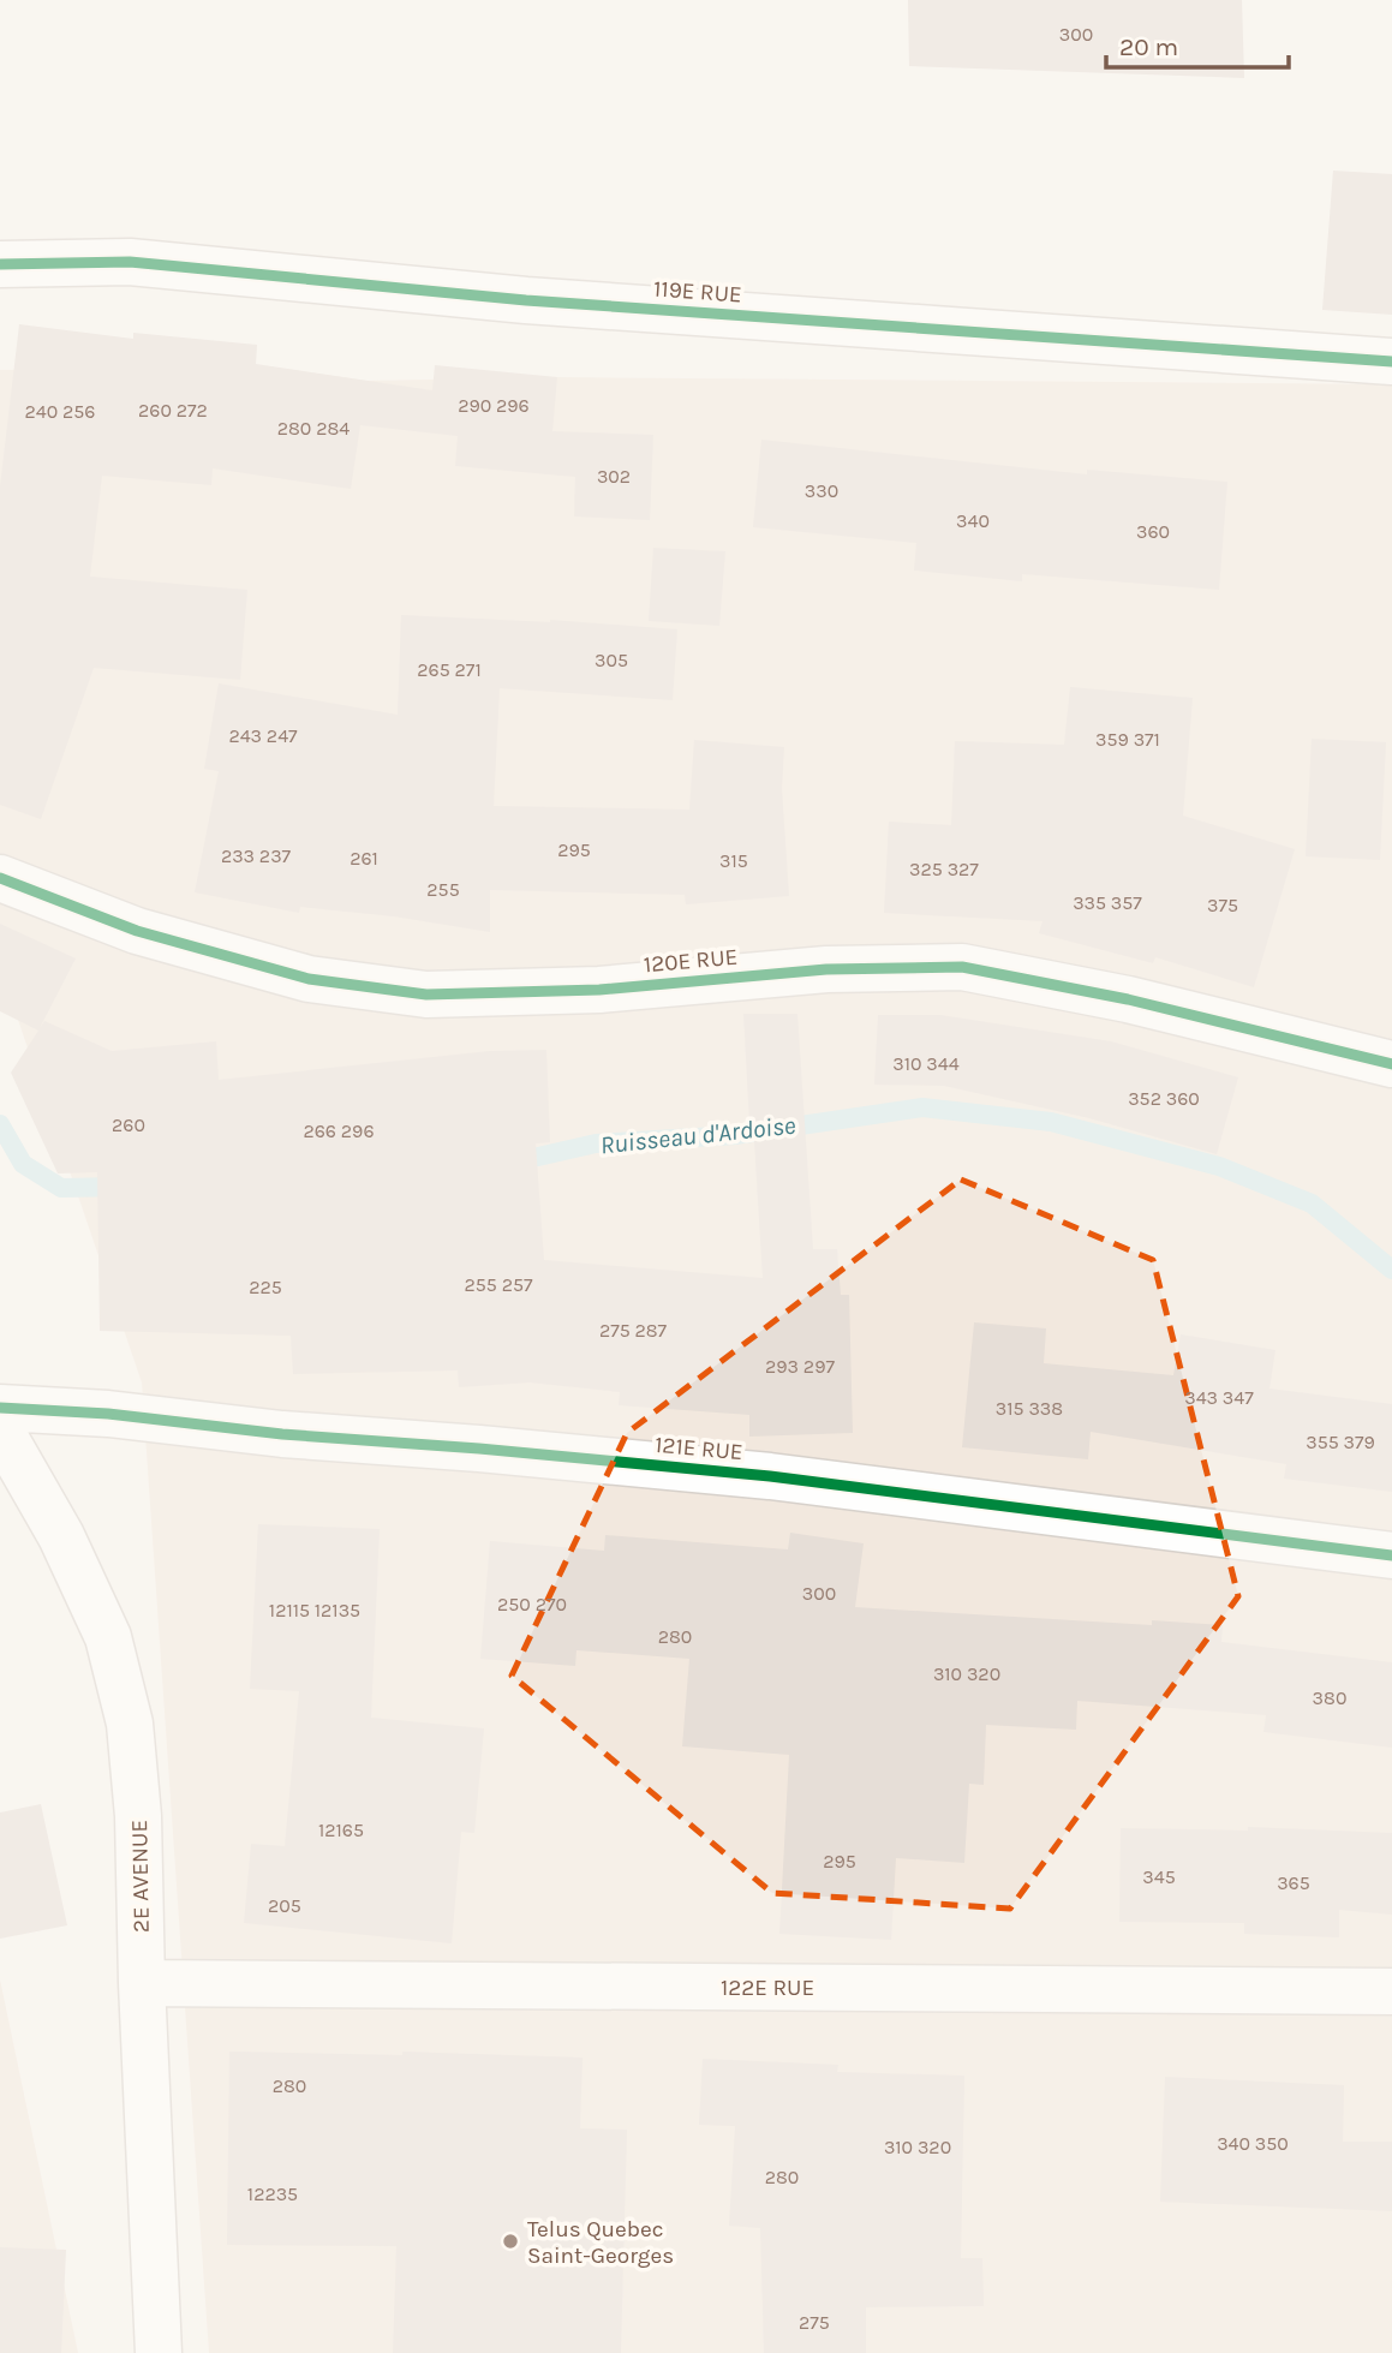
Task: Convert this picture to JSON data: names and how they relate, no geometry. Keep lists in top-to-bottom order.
{
  "streets": {
    "street": [
      "119E RUE",
      "120E RUE",
      "121E RUE",
      "2E AVENUE",
      "122E RUE"
    ]
  },
  "crossings": [
    ["2E AVENUE", "122E RUE"]
  ],
  "water": ["Ruisseau d'Ardoise"],
  "places": ["Telus Quebec Saint-Georges"],
  "house_numbers": [
    "300",
    "290 296",
    "260 272",
    "240 256",
    "280 284",
    "302",
    "330",
    "340",
    "360",
    "305",
    "265 271",
    "243 247",
    "359 371",
    "295",
    "233 237",
    "261",
    "315",
    "325 327",
    "255",
    "335 357",
    "375",
    "310 344",
    "352 360",
    "260",
    "266 296",
    "255 257",
    "225",
    "275 287",
    "293 297",
    "343 347",
    "315 338",
    "355 379",
    "300",
    "250 270",
    "12115 12135",
    "280",
    "310 320",
    "380",
    "12165",
    "295",
    "345",
    "365",
    "205",
    "280",
    "340 350",
    "310 320",
    "280",
    "12235",
    "275"
  ],
  "scale_bar": "20 m"
}
